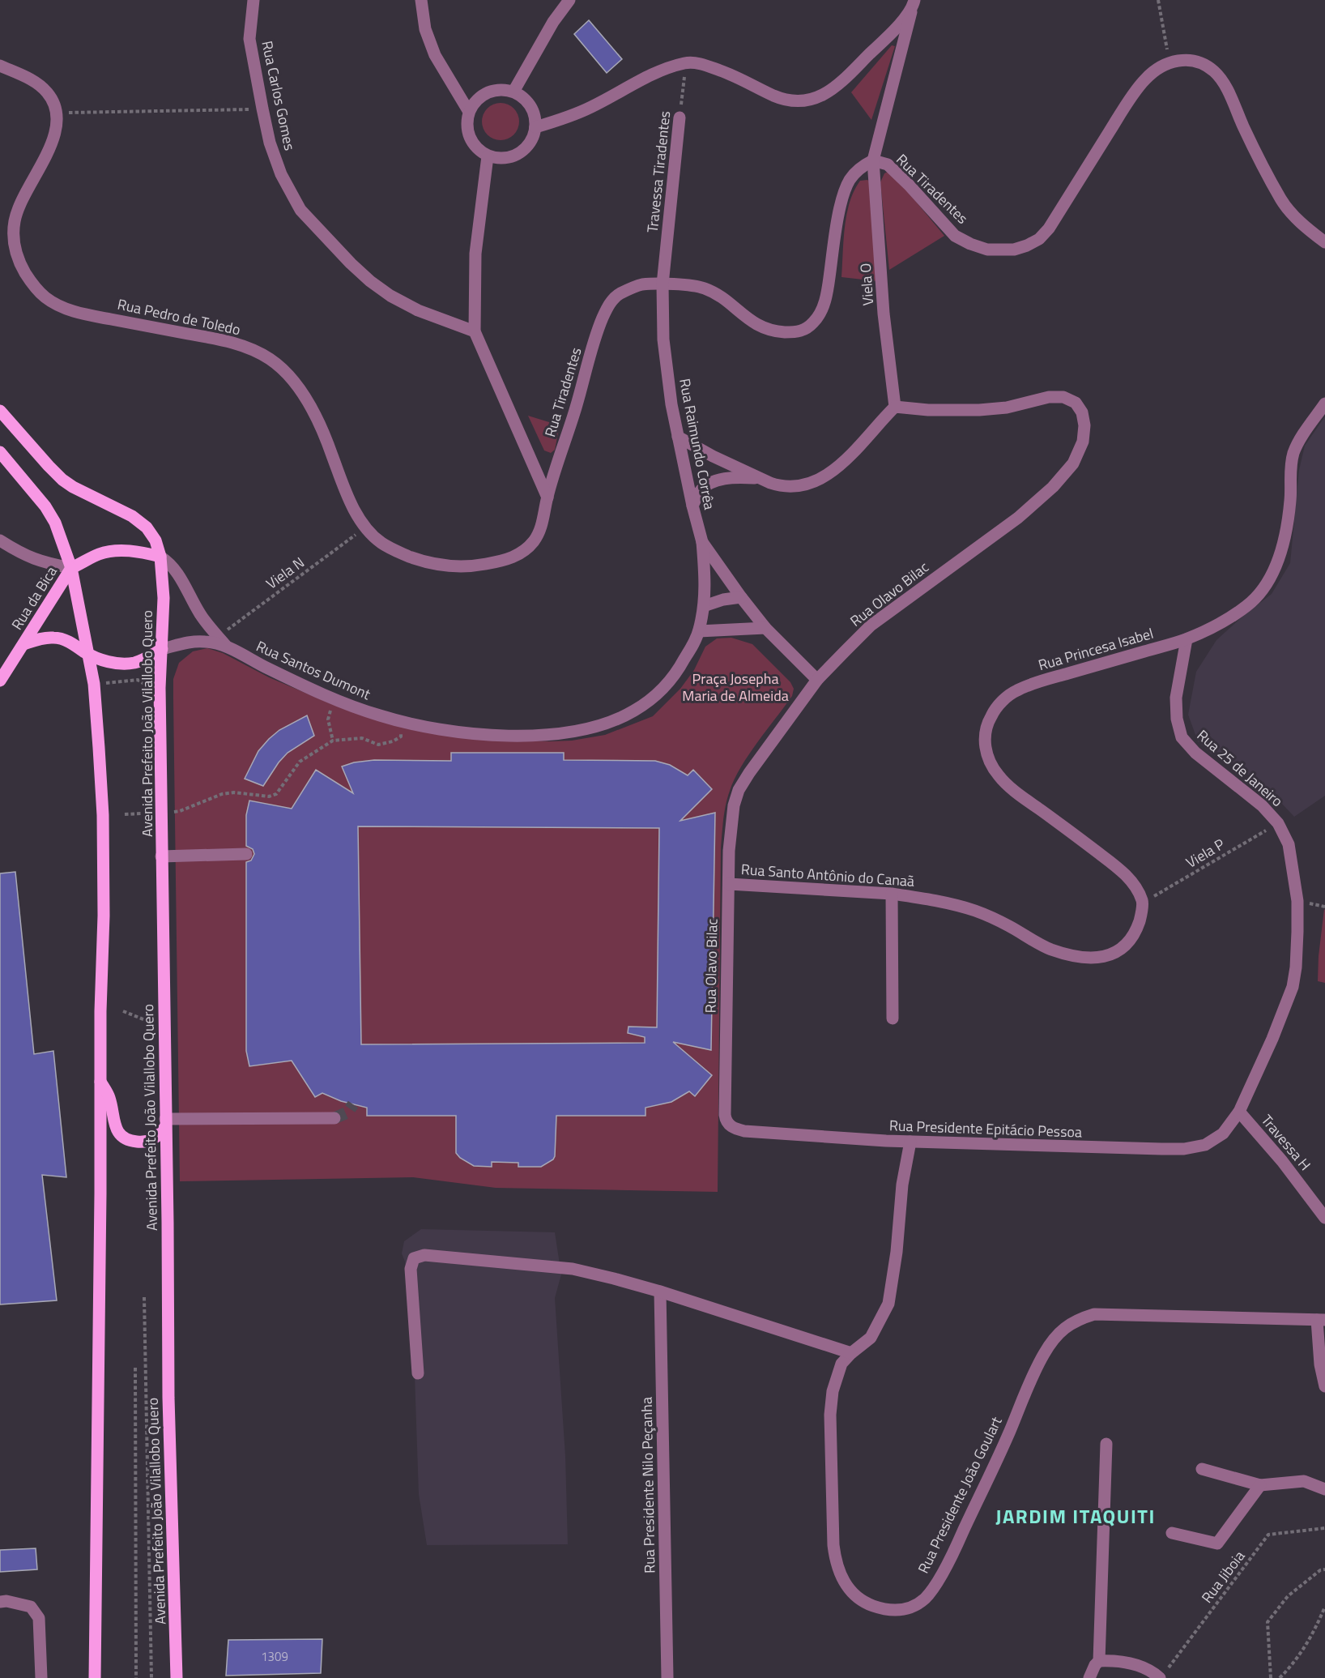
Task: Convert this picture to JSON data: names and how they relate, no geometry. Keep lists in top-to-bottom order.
{
  "streets": {
    "main road": ["Rua da Bica", "Avenida Prefeito João Vilallobo Quero"],
    "street": [
      "Rua Carlos Gomes",
      "Travessa Tiradentes",
      "Rua Tiradentes",
      "Viela O",
      "Rua Pedro de Toledo",
      "Rua Raimundo Corrêa",
      "Rua Olavo Bilac",
      "Rua Princesa Isabel",
      "Rua Santos Dumont",
      "Rua 25 de Janeiro",
      "Rua Santo Antônio do Canaã",
      "Rua Presidente Epitácio Pessoa",
      "Travessa H",
      "Rua Presidente Nilo Peçanha",
      "Rua Presidente João Goulart"
    ],
    "path": ["Viela N", "Viela P", "Rua Jiboia"]
  },
  "crossings": [
    ["Travessa Tiradentes", "Rua Tiradentes"],
    ["Travessa Tiradentes", "Rua Raimundo Corrêa"],
    ["Rua Tiradentes", "Viela O"],
    ["Rua Tiradentes", "Rua Pedro de Toledo"],
    ["Rua Tiradentes", "Rua Raimundo Corrêa"],
    ["Viela O", "Rua Olavo Bilac"],
    ["Rua Pedro de Toledo", "Viela N"],
    ["Rua Raimundo Corrêa", "Rua Olavo Bilac"],
    ["Rua Raimundo Corrêa", "Rua Santos Dumont"],
    ["Viela N", "Rua Santos Dumont"],
    ["Rua Olavo Bilac", "Rua Santo Antônio do Canaã"],
    ["Rua Olavo Bilac", "Rua Presidente Epitácio Pessoa"],
    ["Rua da Bica", "Rua Santos Dumont"],
    ["Rua da Bica", "Avenida Prefeito João Vilallobo Quero"],
    ["Rua Princesa Isabel", "Rua 25 de Janeiro"],
    ["Rua Princesa Isabel", "Viela P"],
    ["Rua Princesa Isabel", "Rua Santo Antônio do Canaã"],
    ["Rua Santos Dumont", "Avenida Prefeito João Vilallobo Quero"],
    ["Rua 25 de Janeiro", "Viela P"],
    ["Rua 25 de Janeiro", "Rua Presidente Epitácio Pessoa"],
    ["Rua 25 de Janeiro", "Travessa H"],
    ["Viela P", "Rua Santo Antônio do Canaã"],
    ["Rua Presidente Epitácio Pessoa", "Travessa H"],
    ["Rua Presidente Epitácio Pessoa", "Rua Presidente João Goulart"]
  ],
  "districts": ["JARDIM ITAQUITI"],
  "parks": ["Praça Josepha Maria de Almeida"],
  "house_numbers": ["1309"]
}
